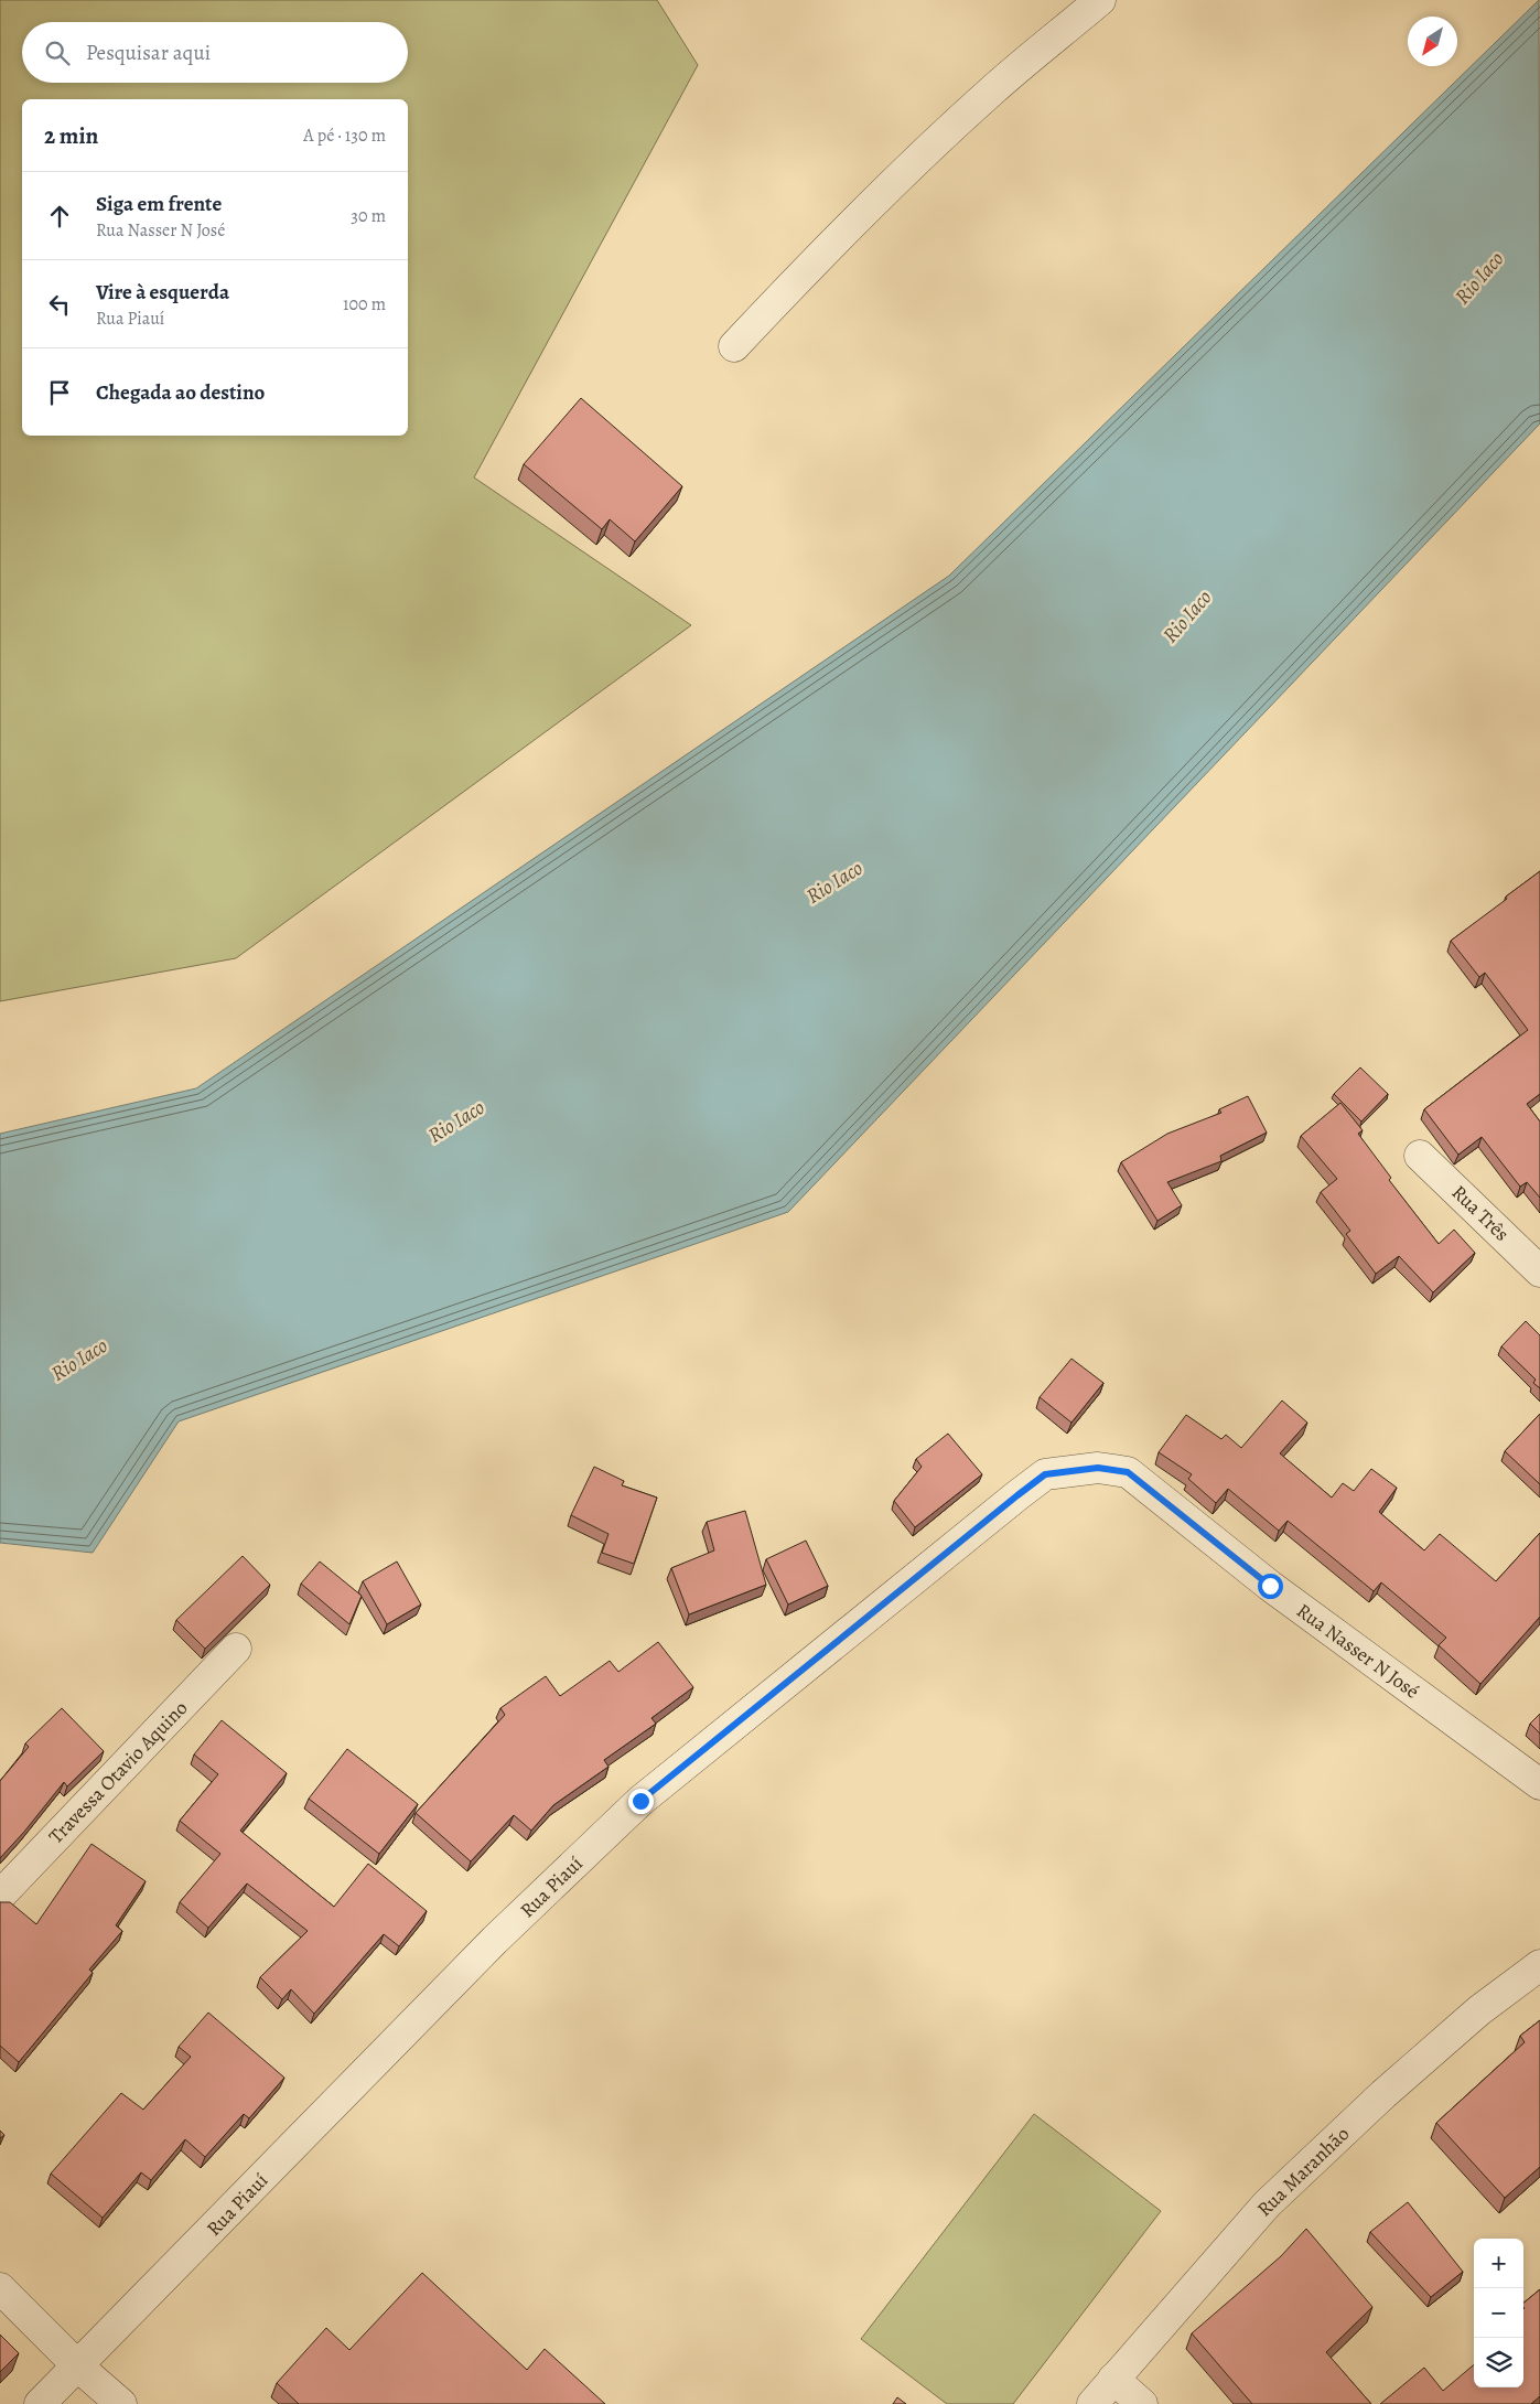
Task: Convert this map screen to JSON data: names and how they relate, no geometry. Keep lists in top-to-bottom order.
{
  "streets": {
    "street": [
      "Rua Três",
      "Rua Nasser N José",
      "Travessa Otavio Aquino",
      "Rua Piauí",
      "Rua Maranhão"
    ]
  },
  "crossings": [
    ["Rua Nasser N José", "Rua Piauí"]
  ],
  "water": ["Rio Iaco"],
  "north": "bottom left",
  "page": {
    "search": "Pesquisar aqui",
    "heading": ["2 min", "A pé · 130 m"],
    "list": [
      ["Siga em frente", "Rua Nasser N José", "30 m"],
      ["Vire à esquerda", "Rua Piauí", "100 m"],
      "Chegada ao destino"
    ],
    "map_buttons": ["+", "−"]
  }
}
